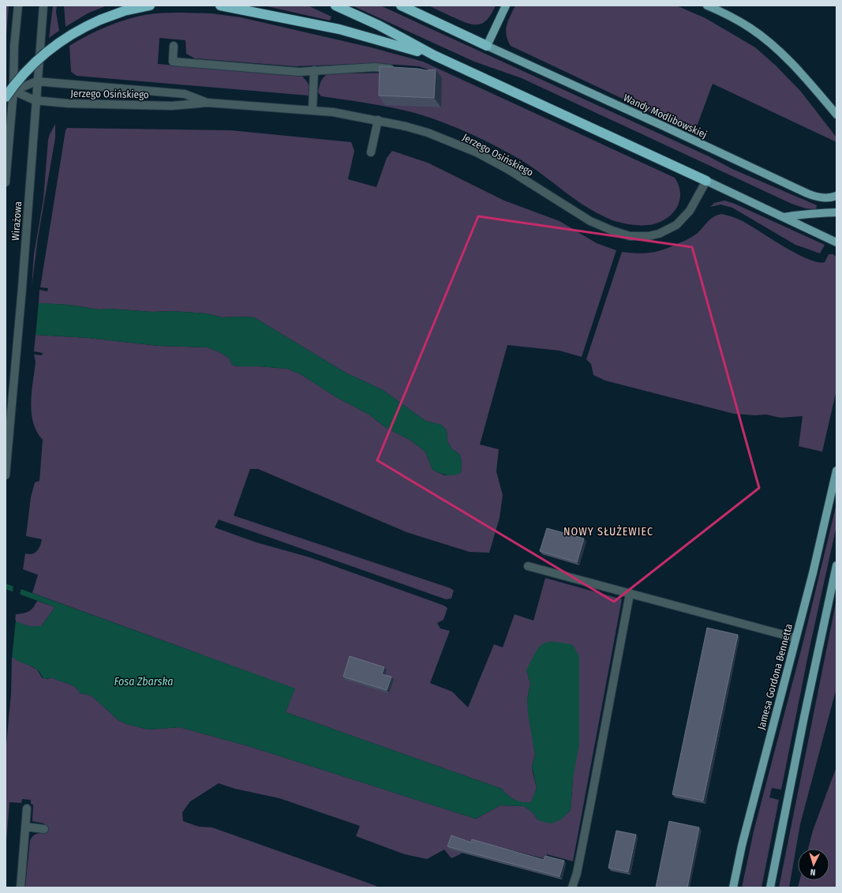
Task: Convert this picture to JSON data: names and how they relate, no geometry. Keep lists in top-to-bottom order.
{
  "streets": {
    "main road": ["Wandy Modlibowskiej", "Jamesa Gordona Bennetta"],
    "street": ["Jerzego Osińskiego", "Wirażowa"]
  },
  "crossings": [
    ["Jerzego Osińskiego", "Wirażowa"]
  ],
  "districts": ["NOWY SŁUŻEWIEC"],
  "water": ["Fosa Zbarska"],
  "north": "bottom"
}
